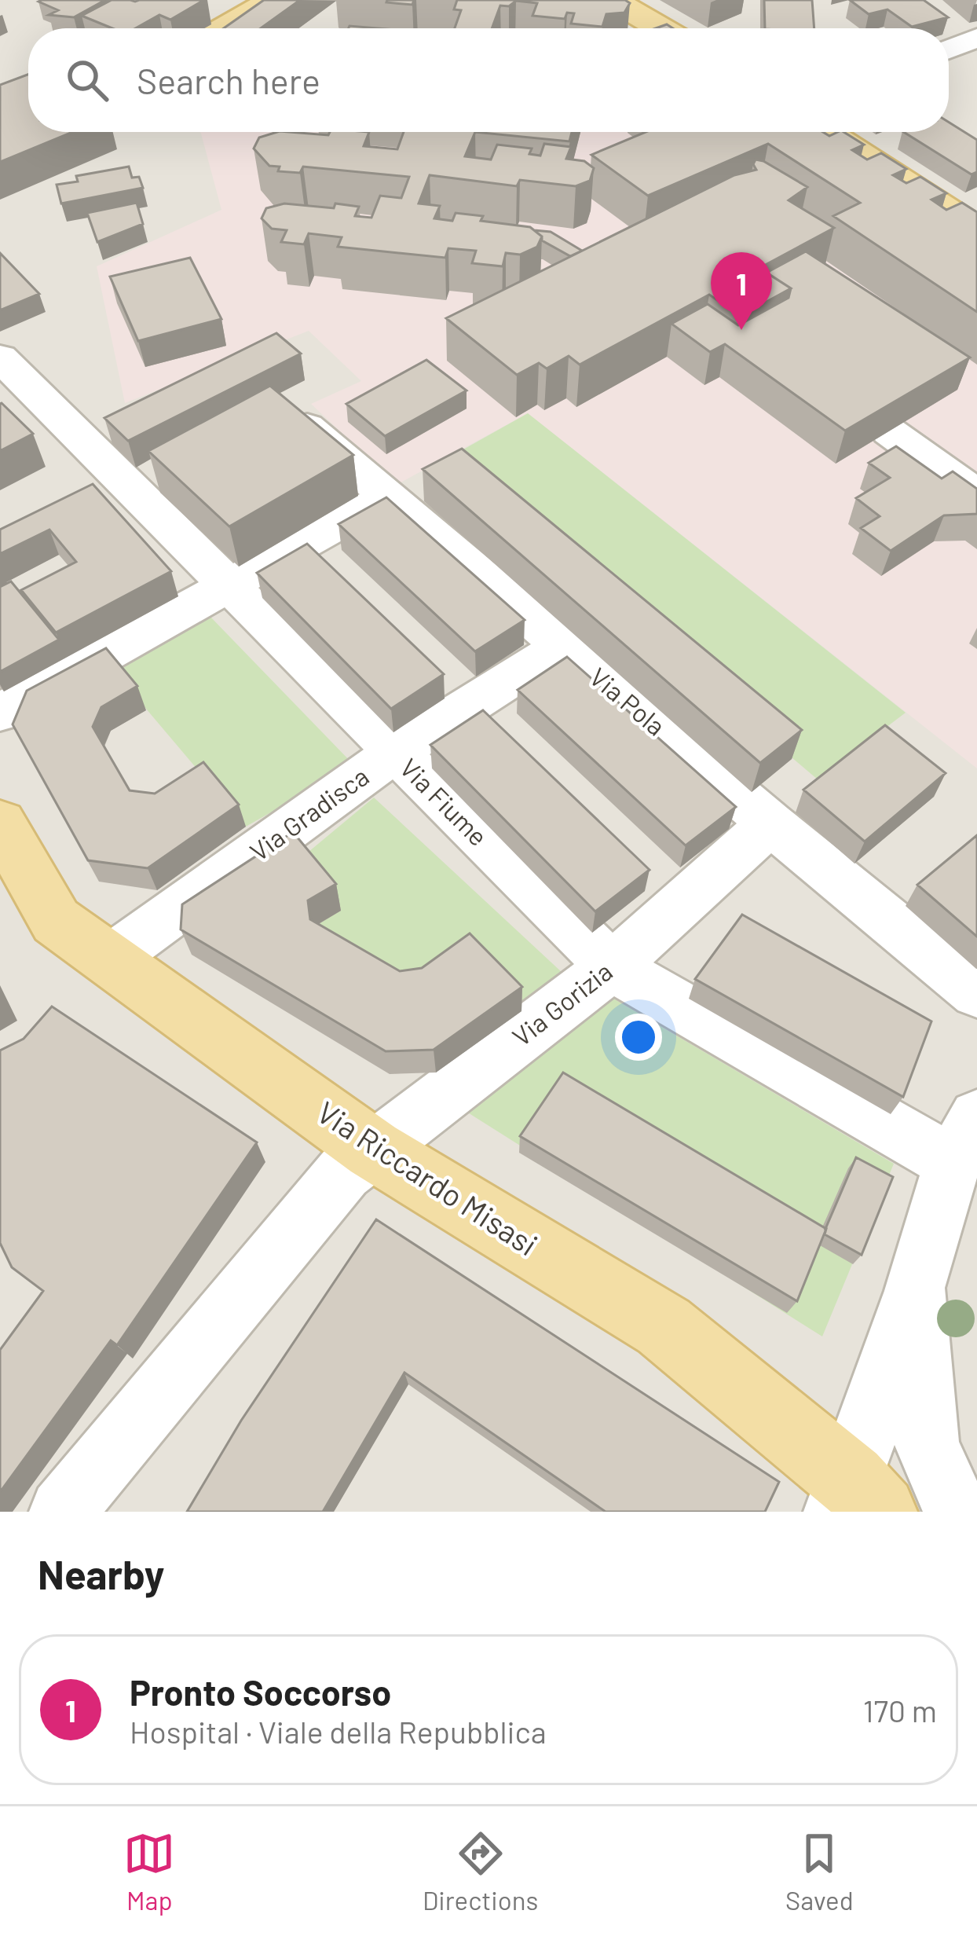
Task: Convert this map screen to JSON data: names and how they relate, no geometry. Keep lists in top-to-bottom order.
{
  "streets": {
    "main road": ["Via Riccardo Misasi"],
    "street": [
      "Via Pola",
      "Via Fiume",
      "Via Gradisca",
      "Via Gorizia"
    ]
  },
  "crossings": [
    ["Via Pola", "Via Gradisca"],
    ["Via Pola", "Via Gorizia"],
    ["Via Fiume", "Via Gradisca"],
    ["Via Fiume", "Via Gorizia"],
    ["Via Gradisca", "Via Riccardo Misasi"],
    ["Via Gorizia", "Via Riccardo Misasi"]
  ],
  "page": {
    "search": "Search here",
    "pins": "1",
    "heading": "Nearby",
    "list": [
      {
        "mark": "1",
        "name": "Pronto Soccorso",
        "note": "Hospital · Viale della Repubblica",
        "value": "170 m"
      }
    ],
    "nav": ["Map", "Directions", "Saved"]
  }
}
